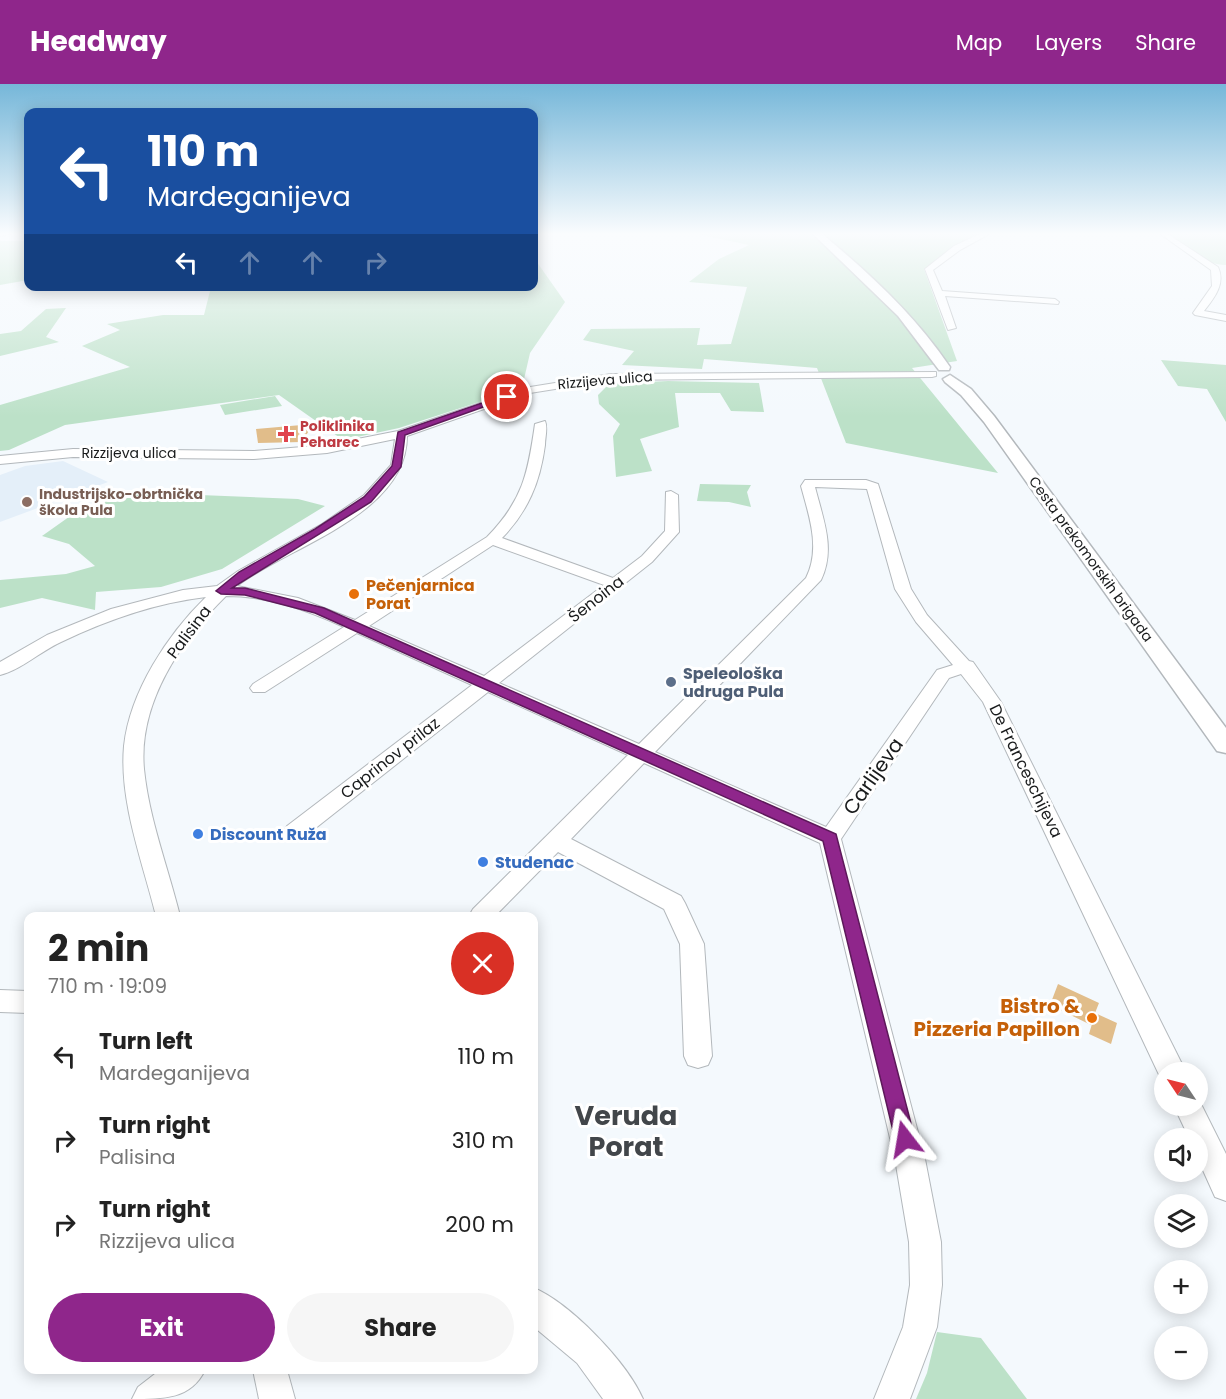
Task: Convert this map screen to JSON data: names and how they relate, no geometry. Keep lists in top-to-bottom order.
{
  "streets": {
    "main road": ["Cesta prekomorskih brigada"],
    "street": [
      "Rizzijeva ulica",
      "Šenoina",
      "Palisina",
      "Caprinov prilaz",
      "De Franceschijeva",
      "Carlijeva"
    ]
  },
  "crossings": [
    ["Rizzijeva ulica", "Cesta prekomorskih brigada"],
    ["Rizzijeva ulica", "Palisina"],
    ["Šenoina", "Caprinov prilaz"],
    ["De Franceschijeva", "Carlijeva"]
  ],
  "districts": ["Veruda Porat"],
  "places": {
    "health": ["Poliklinika Peharec"],
    "other": [
      "Industrijsko-obrtnička škola Pula",
      "Pečenjarnica Porat",
      "Speleološka udruga Pula",
      "Discount Ruža",
      "Studenac",
      "Bistro & Pizzeria Papillon"
    ]
  },
  "north": "top left",
  "page": {
    "header": "Headway",
    "nav": ["Map", "Layers", "Share"],
    "turn": ["110 m", "Mardeganijeva"],
    "heading": ["2 min", "710 m · 19:09"],
    "list": [
      {
        "name": "Turn left",
        "note": "Mardeganijeva",
        "value": "110 m"
      },
      {
        "name": "Turn right",
        "note": "Palisina",
        "value": "310 m"
      },
      {
        "name": "Turn right",
        "note": "Rizzijeva ulica",
        "value": "200 m"
      }
    ],
    "map_buttons": ["+", "−"],
    "buttons": ["Exit", "Share"]
  }
}
